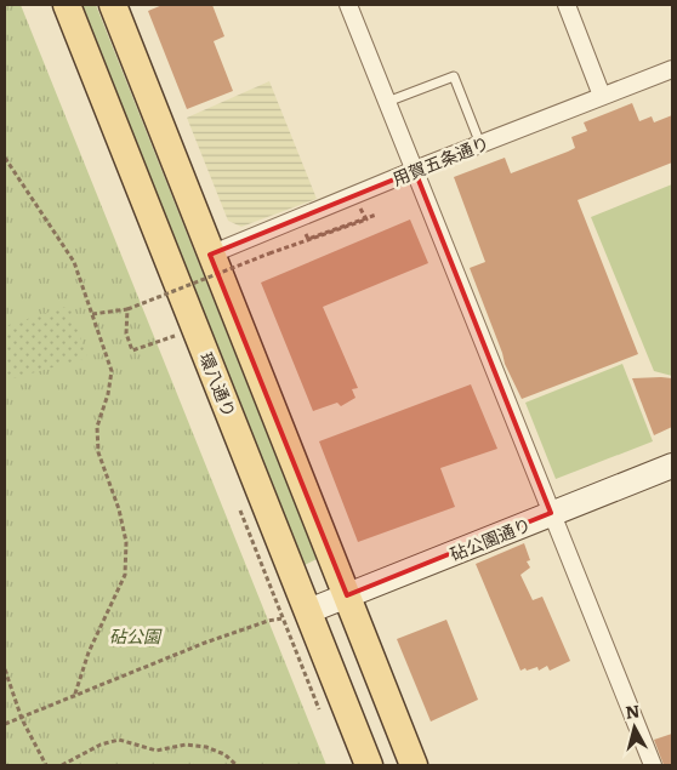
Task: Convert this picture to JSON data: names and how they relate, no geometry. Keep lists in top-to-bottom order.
{
  "streets": {
    "main road": ["環八通り"],
    "street": ["用賀五条通り", "砧公園通り"]
  },
  "crossings": [
    ["環八通り", "砧公園通り"]
  ],
  "parks": ["砧公園"],
  "north": "top"
}
